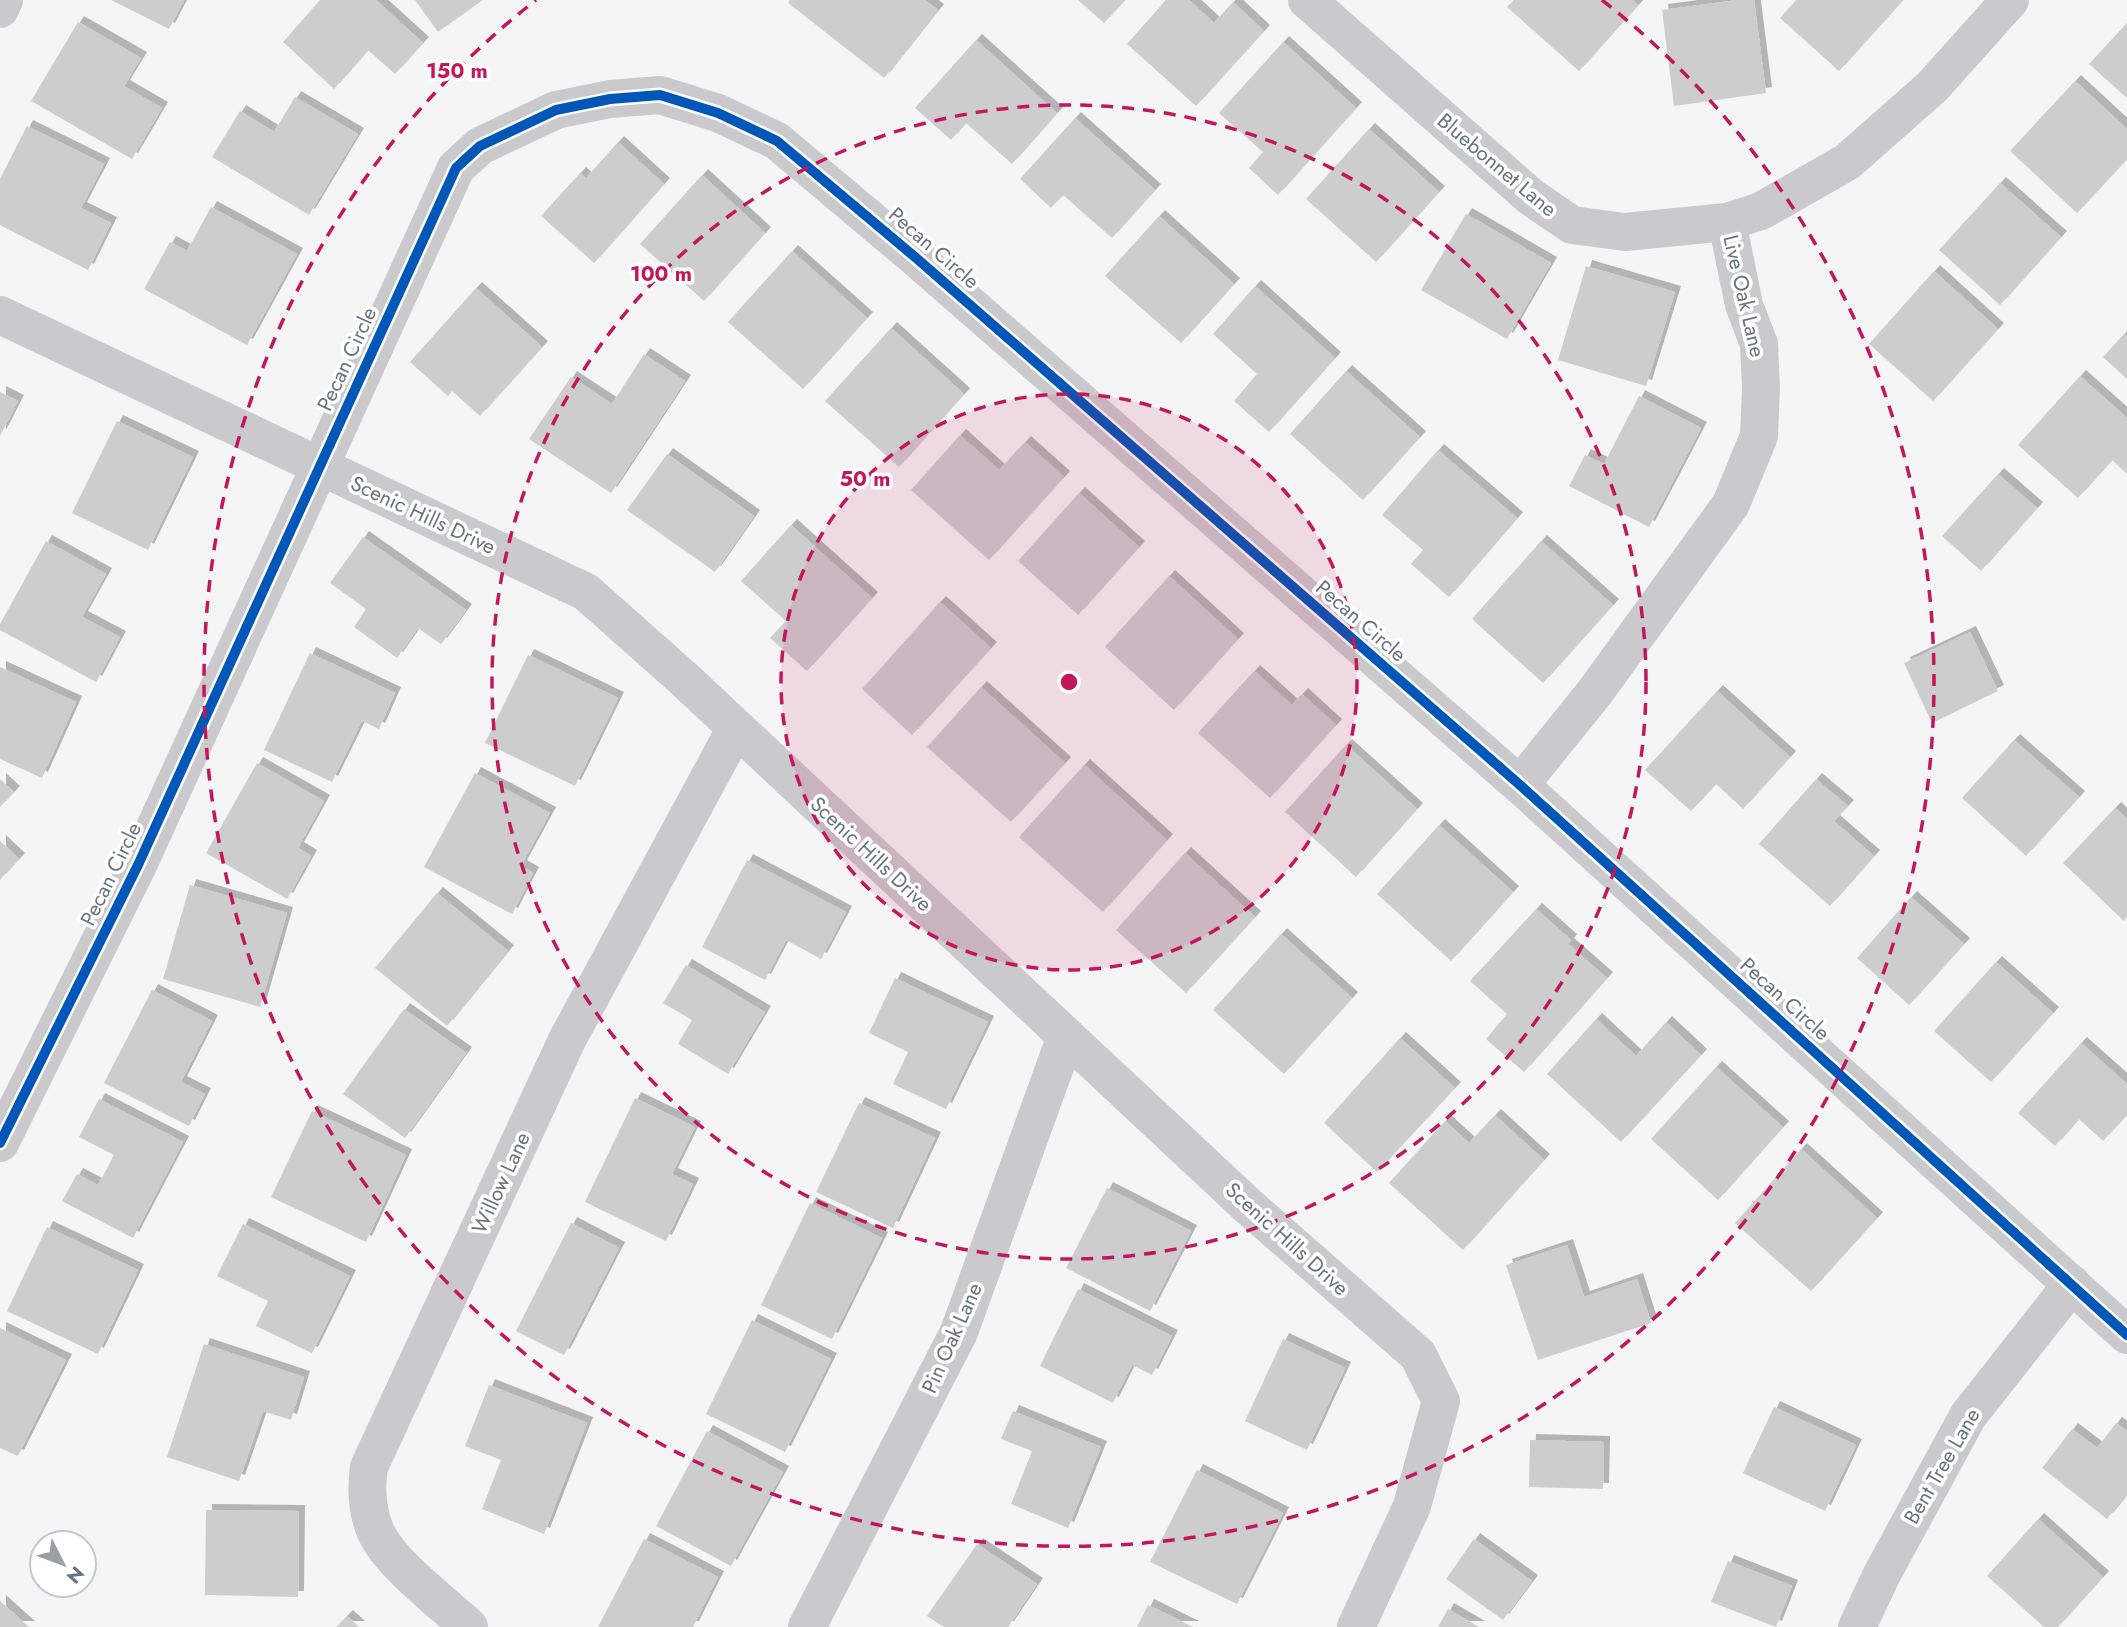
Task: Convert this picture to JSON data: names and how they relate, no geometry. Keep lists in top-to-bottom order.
{
  "streets": {
    "street": [
      "Bluebonnet Lane",
      "Pecan Circle",
      "Live Oak Lane",
      "Scenic Hills Drive",
      "Willow Lane",
      "Pin Oak Lane",
      "Bent Tree Lane"
    ]
  },
  "crossings": [
    ["Bluebonnet Lane", "Live Oak Lane"],
    ["Pecan Circle", "Live Oak Lane"],
    ["Pecan Circle", "Scenic Hills Drive"],
    ["Pecan Circle", "Bent Tree Lane"],
    ["Scenic Hills Drive", "Willow Lane"],
    ["Scenic Hills Drive", "Pin Oak Lane"]
  ],
  "north": "bottom right",
  "rings": ["150 m", "100 m", "50 m"]
}
